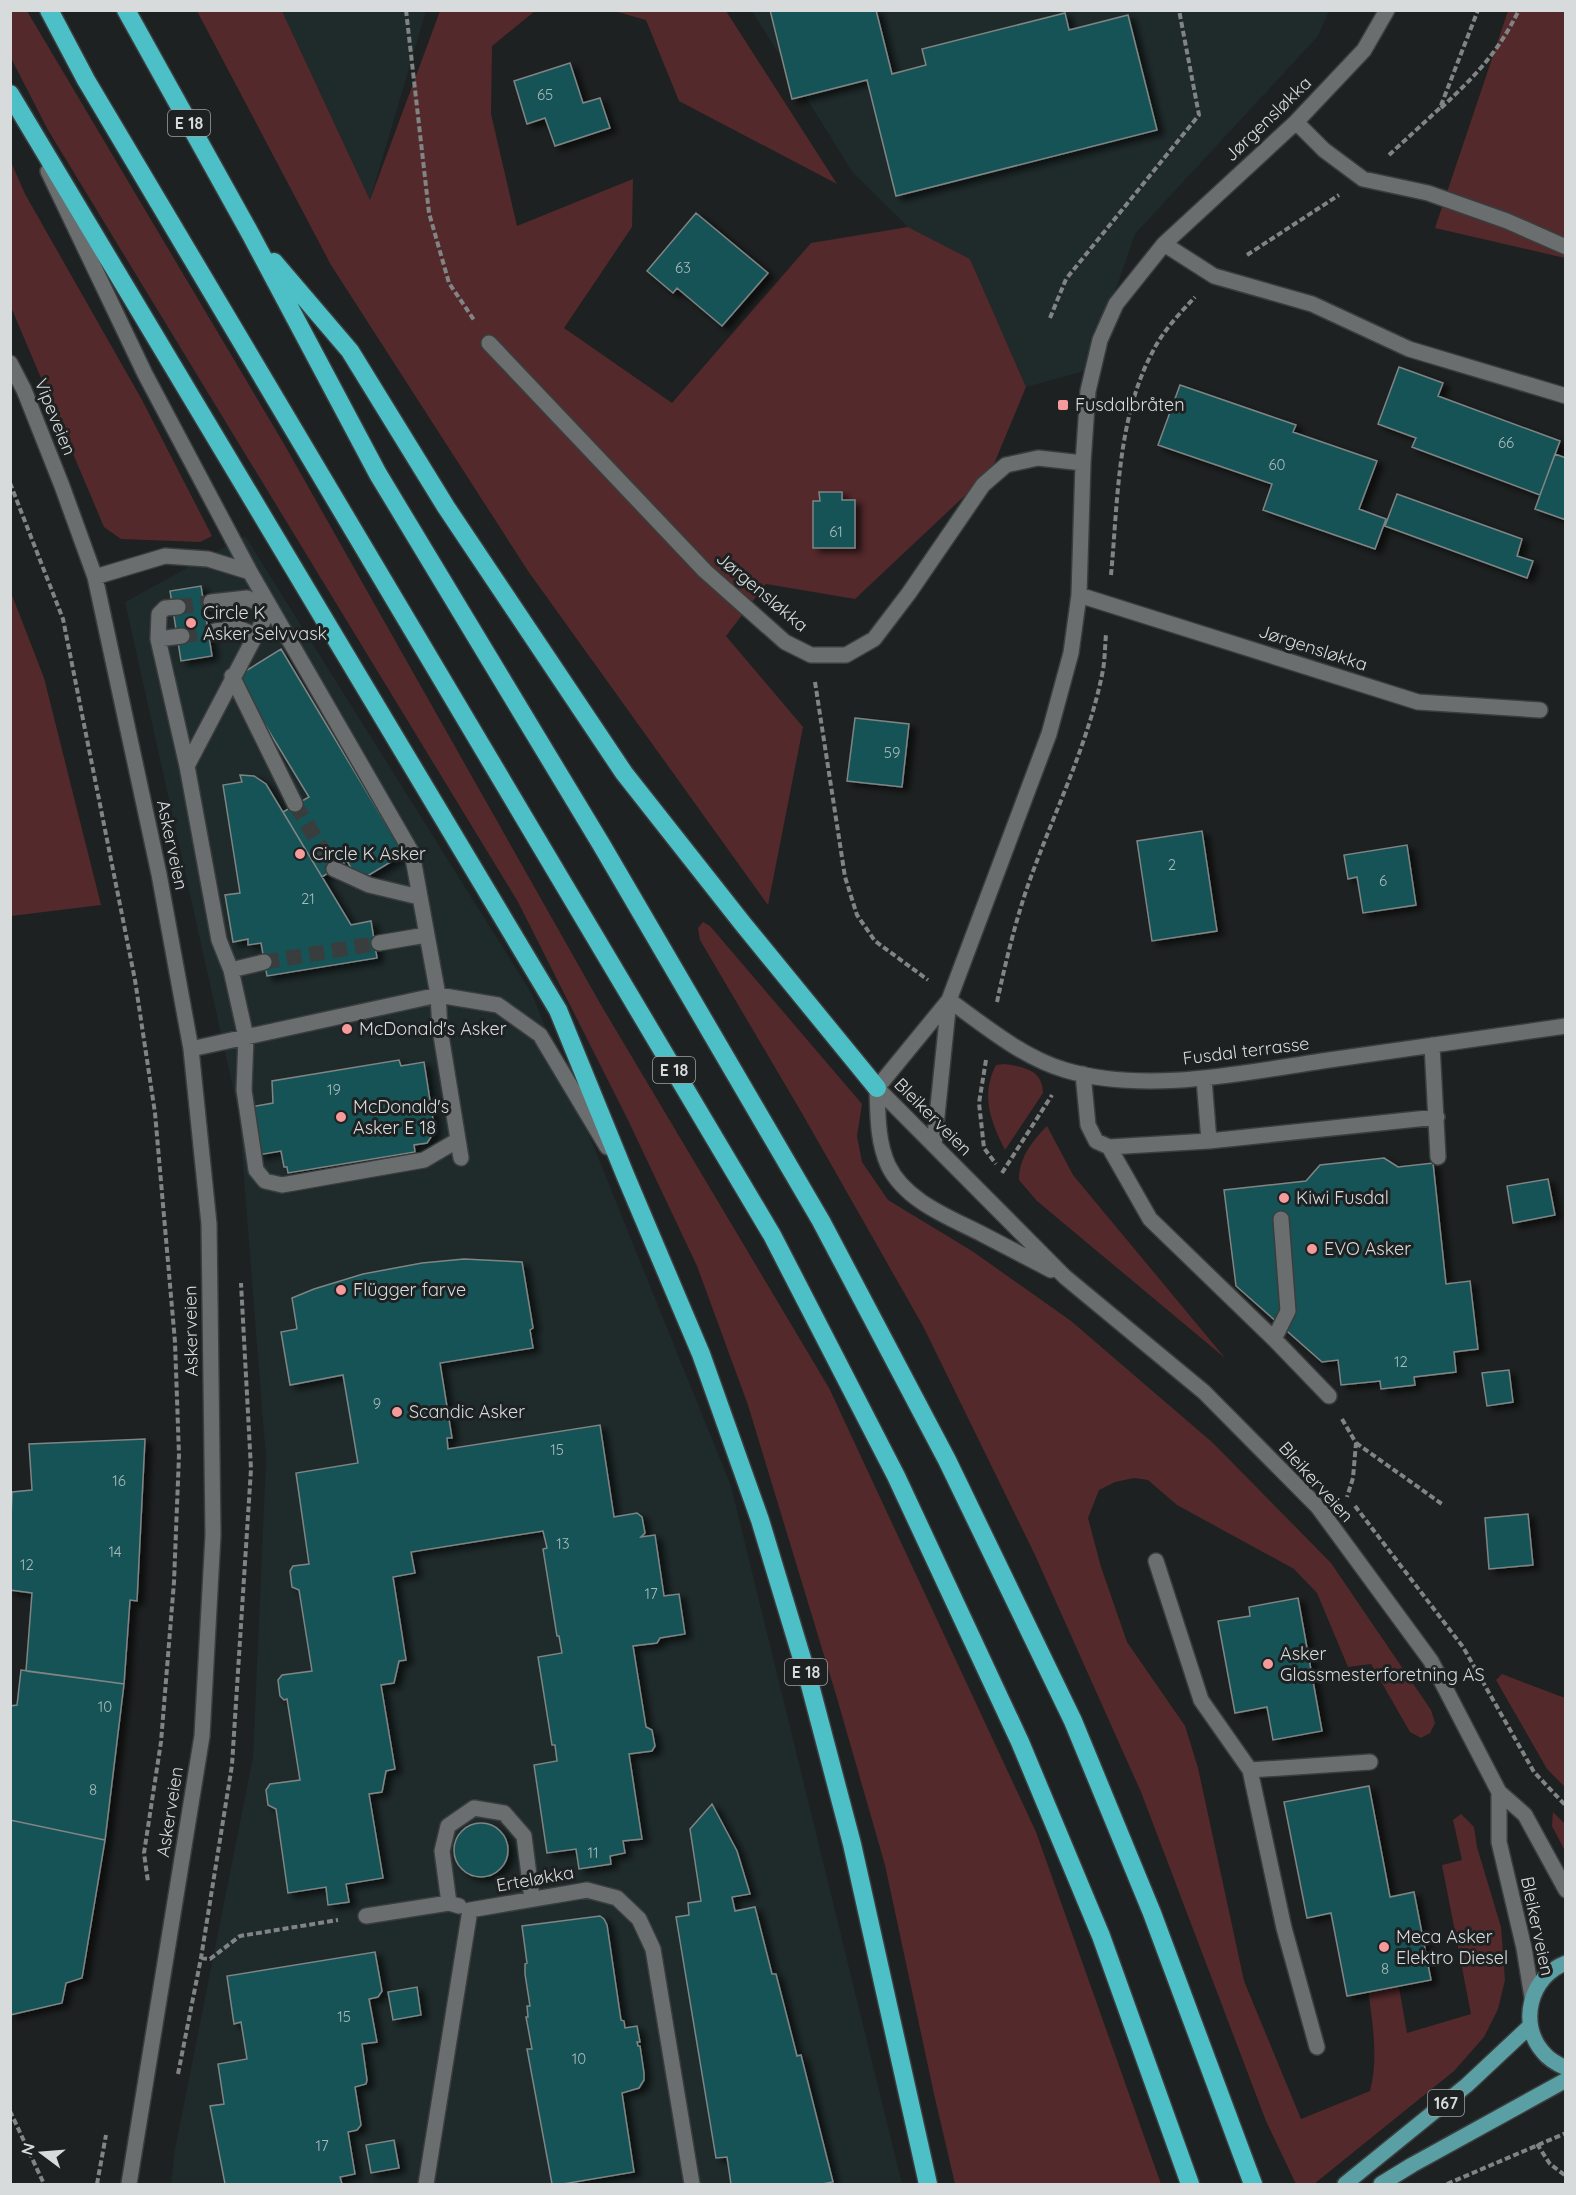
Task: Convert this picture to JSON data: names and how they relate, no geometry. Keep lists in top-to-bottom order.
{
  "streets": {
    "highway": ["E 18"],
    "main road": ["167"],
    "street": [
      "Jørgensløkka",
      "Vipeveien",
      "Askerveien",
      "Fusdal terrasse",
      "Bleikerveien",
      "Erteløkka"
    ]
  },
  "crossings": [
    ["Jørgensløkka", "E 18"],
    ["Jørgensløkka", "Fusdal terrasse"],
    ["Jørgensløkka", "Bleikerveien"],
    ["E 18", "Bleikerveien"],
    ["Vipeveien", "Askerveien"]
  ],
  "places": {
    "transit": ["Fusdalbråten"],
    "other": [
      "Circle K Asker Selvvask",
      "Circle K Asker",
      "McDonald's Asker",
      "McDonald's Asker E 18",
      "Kiwi Fusdal",
      "EVO Asker",
      "Flügger farve",
      "Scandic Asker",
      "Asker Glassmesterforetning AS",
      "Meca Asker Elektro Diesel"
    ]
  },
  "house_numbers": [
    "65",
    "63",
    "66",
    "60",
    "61",
    "59",
    "2",
    "6",
    "21",
    "19",
    "12",
    "9",
    "15",
    "16",
    "13",
    "14",
    "12",
    "17",
    "10",
    "8",
    "11",
    "8",
    "15",
    "10",
    "17"
  ],
  "north": "left"
}
